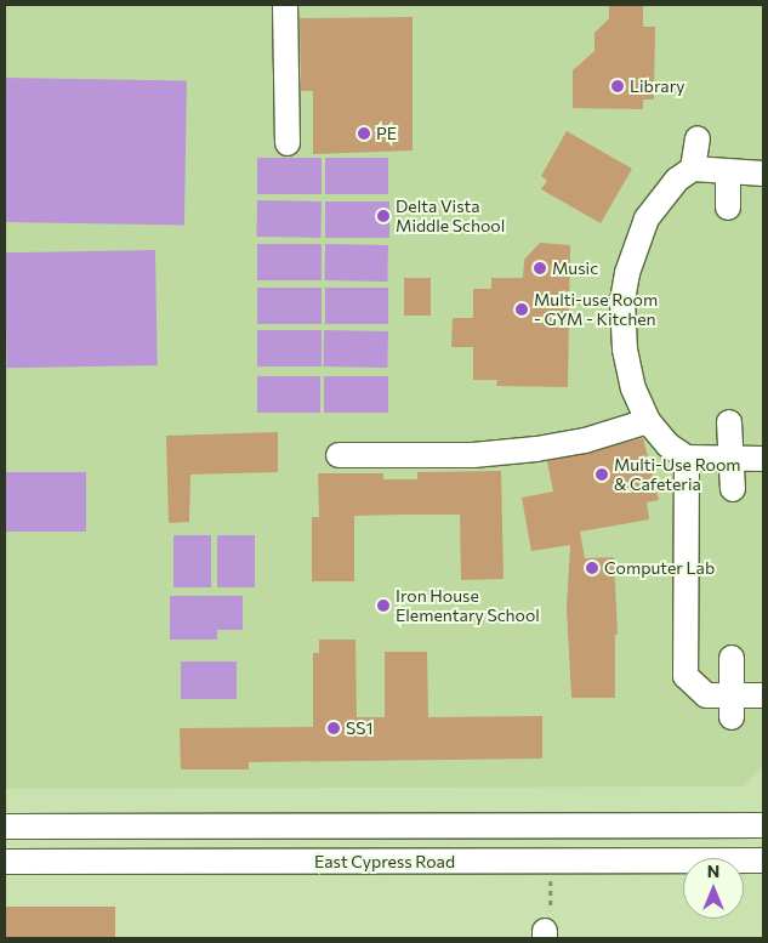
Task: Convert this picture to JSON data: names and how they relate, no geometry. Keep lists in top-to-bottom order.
{
  "streets": {
    "street": ["East Cypress Road"]
  },
  "places": [
    "Library",
    "PE",
    "Delta Vista Middle School",
    "Music",
    "Multi-use Room - GYM - Kitchen",
    "Multi-Use Room & Cafeteria",
    "Computer Lab",
    "Iron House Elementary School",
    "SS1"
  ],
  "north": "top"
}
